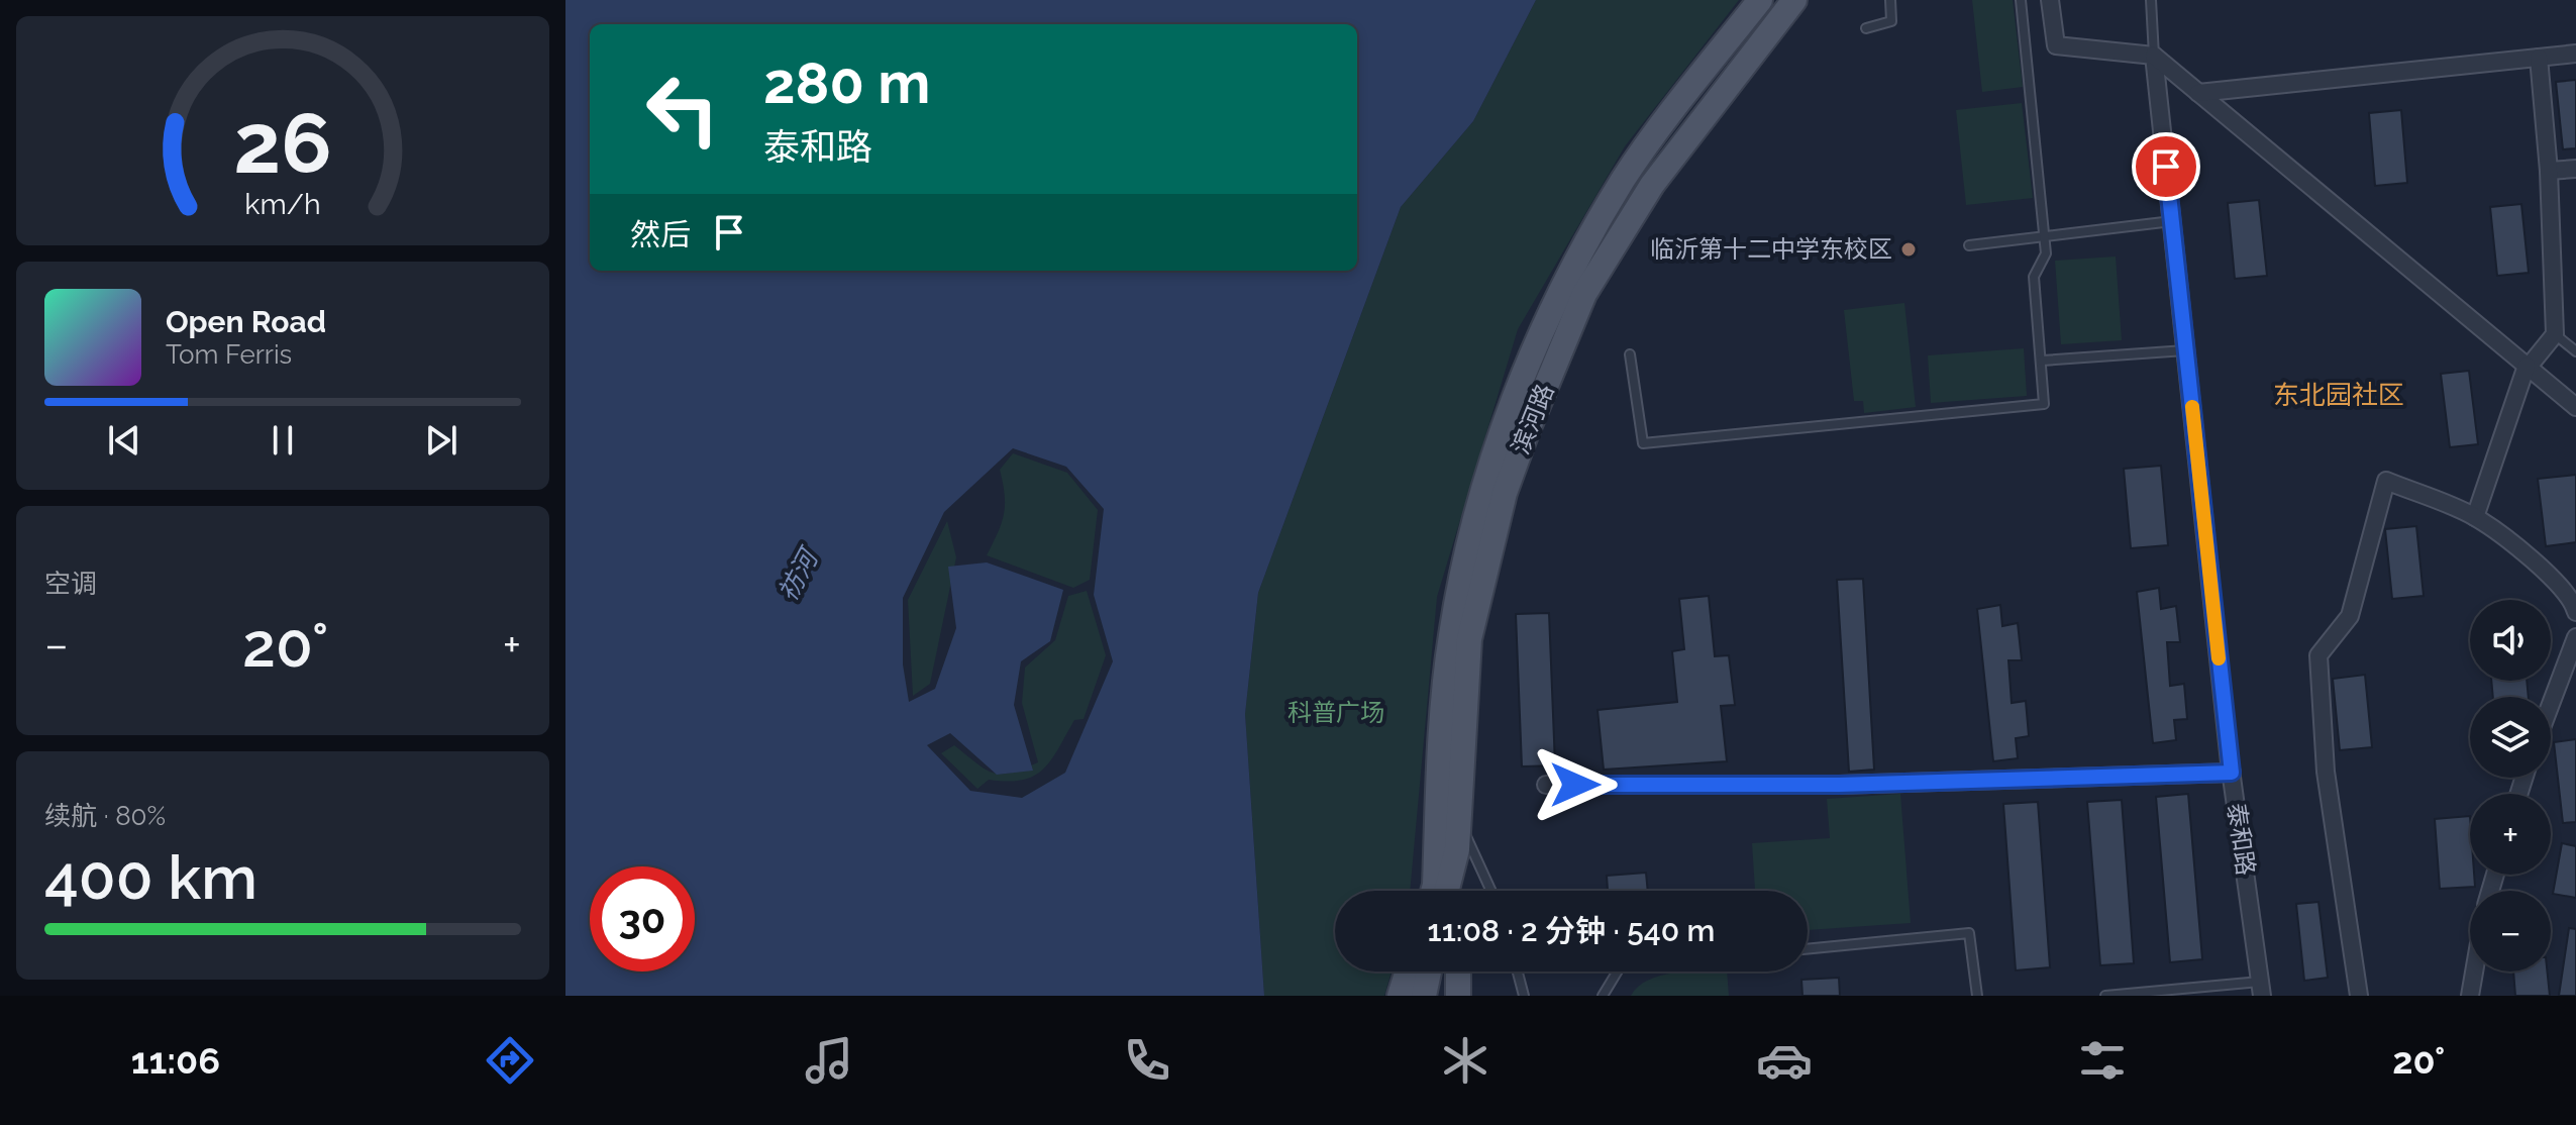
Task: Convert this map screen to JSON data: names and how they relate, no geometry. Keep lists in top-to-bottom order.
{
  "streets": {
    "main road": ["滨河路"],
    "street": ["泰和路"]
  },
  "districts": ["东北园社区"],
  "water": ["祊河"],
  "parks": ["科普广场"],
  "places": ["临沂第十二中学东校区"],
  "page": {
    "turn": ["280 m", "泰和路"],
    "then": "然后",
    "song": ["Open Road", "Tom Ferris"],
    "tile": [
      "空调",
      ["续航 · 80%", "400 km"]
    ],
    "map_buttons": ["+", "−"],
    "heat": ["−", "20°", "+"],
    "limit": "30",
    "trip": "11:08 · 2 分钟 · 540 m",
    "tabs": ["11:06", "20°"],
    "gauge": ["26", "km/h"]
  }
}
